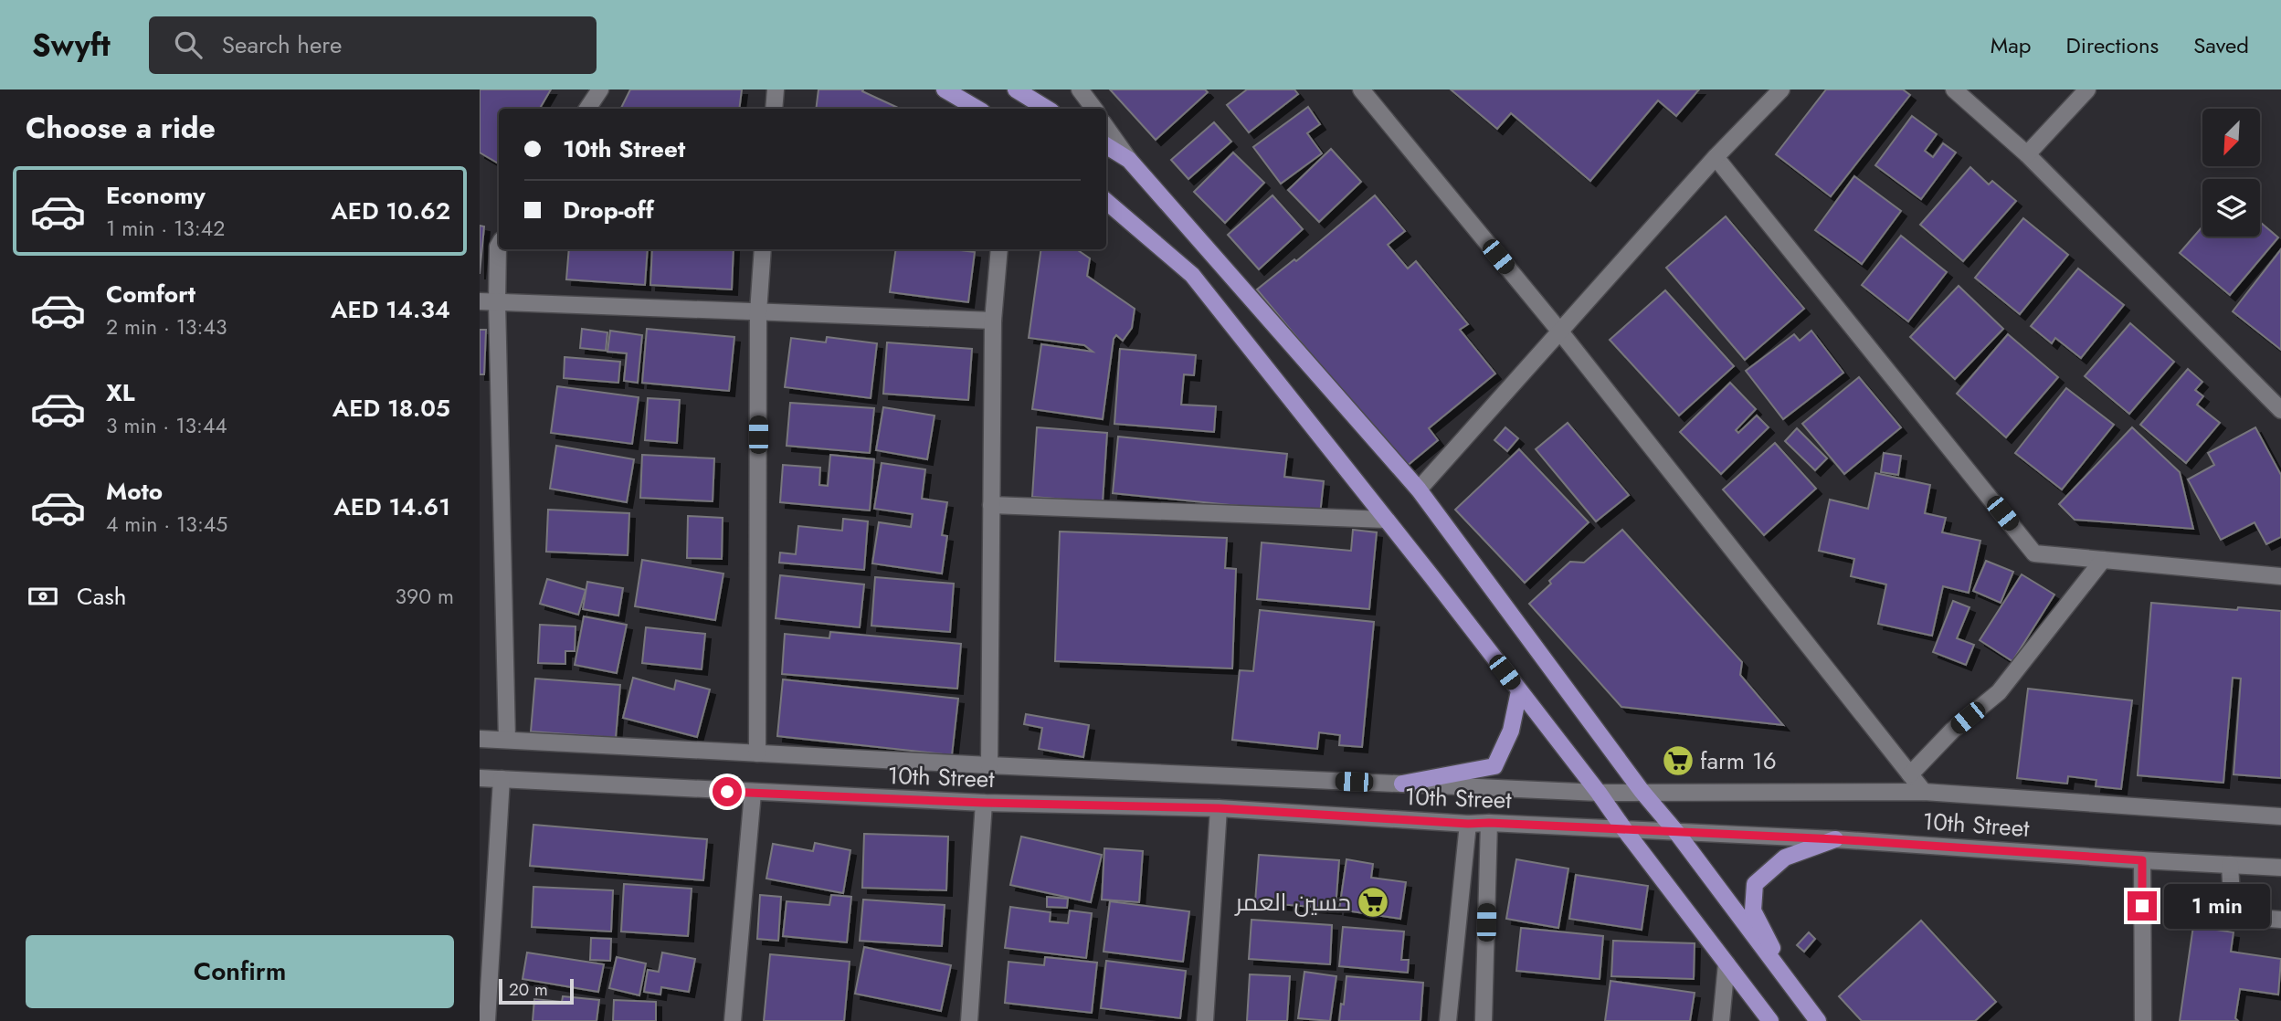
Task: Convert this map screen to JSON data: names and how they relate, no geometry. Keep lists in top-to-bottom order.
{
  "streets": {
    "street": ["10th Street"]
  },
  "places": {
    "supermarket": ["farm 16", "حسين العمر"]
  },
  "scale_bar": "20 m",
  "north": "bottom left",
  "page": {
    "header": "Swyft",
    "search": "Search here",
    "nav": ["Map", "Directions", "Saved"],
    "heading": "Choose a ride",
    "banner": ["10th Street", "Drop-off"],
    "list": [
      {
        "name": "Economy",
        "note": "1 min · 13:42",
        "value": "AED 10.62"
      },
      {
        "name": "Comfort",
        "note": "2 min · 13:43",
        "value": "AED 14.34"
      },
      {
        "name": "XL",
        "note": "3 min · 13:44",
        "value": "AED 18.05"
      },
      {
        "name": "Moto",
        "note": "4 min · 13:45",
        "value": "AED 14.61"
      }
    ],
    "pay": ["Cash", "390 m"],
    "bubble": "1 min",
    "buttons": "Confirm",
    "scale": "20 m"
  }
}
